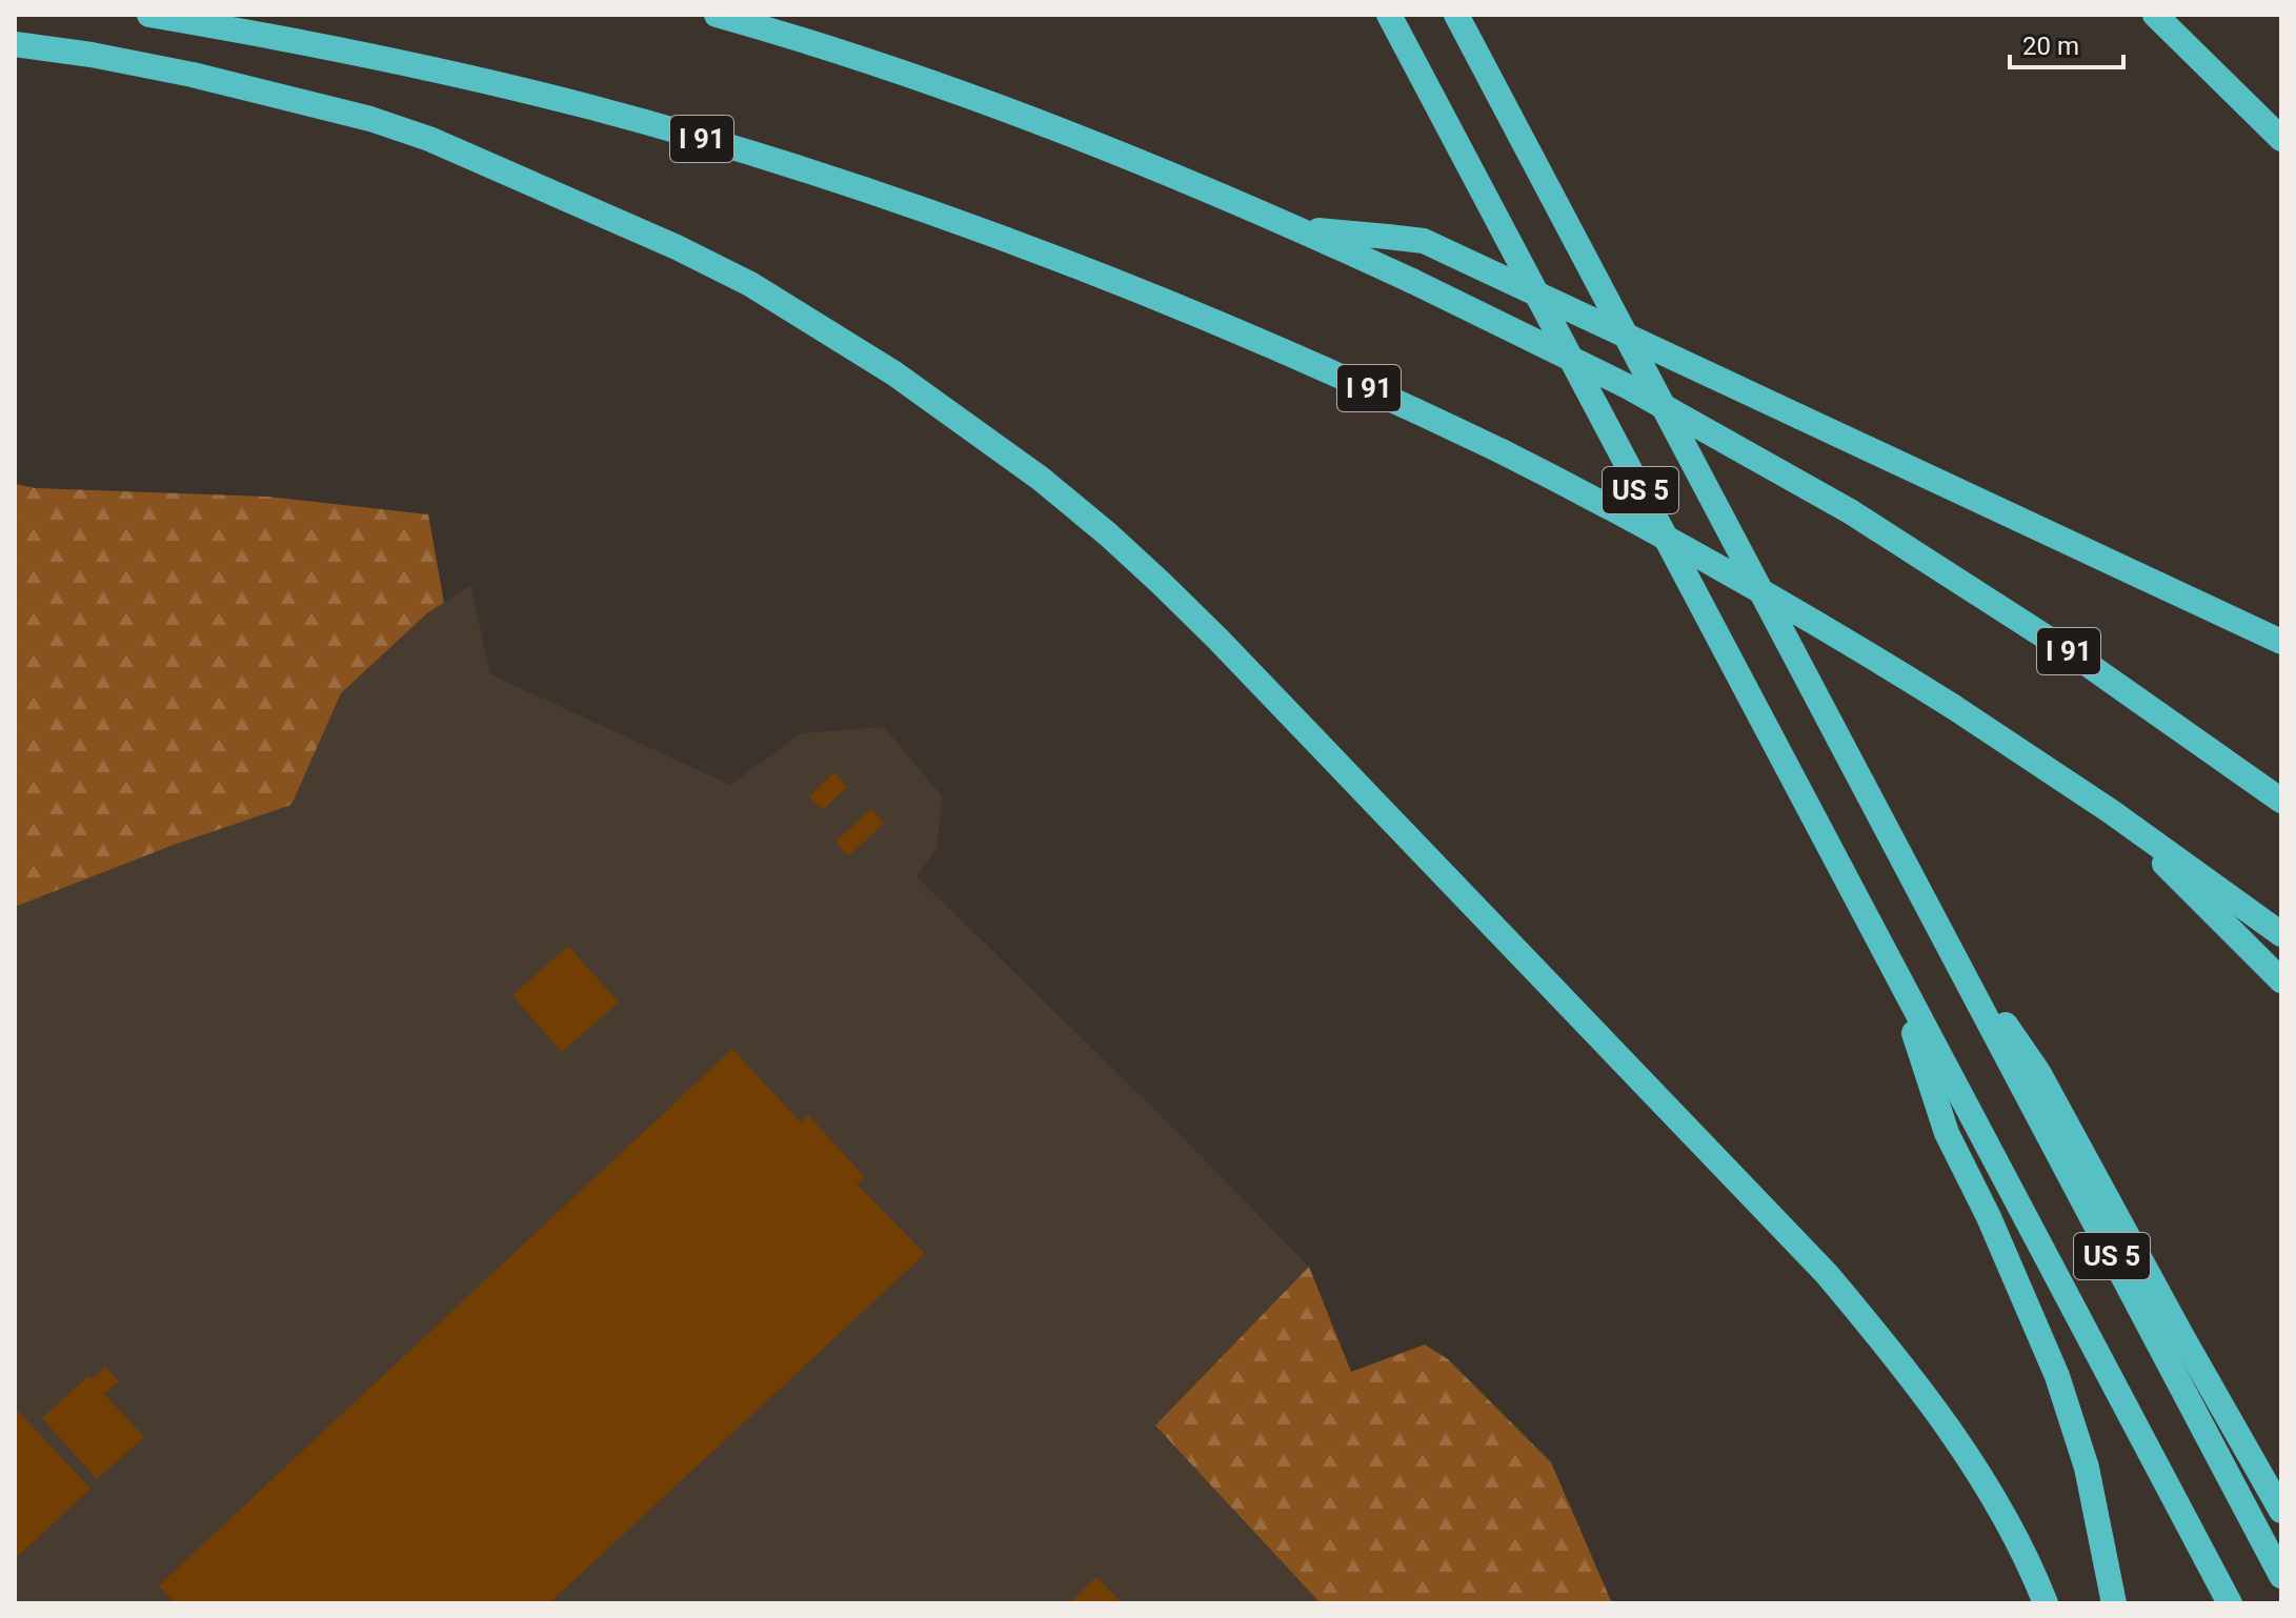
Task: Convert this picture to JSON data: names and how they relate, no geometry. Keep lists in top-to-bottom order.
{
  "streets": {
    "highway": ["I 91", "US 5"]
  },
  "scale_bar": "20 m"
}
